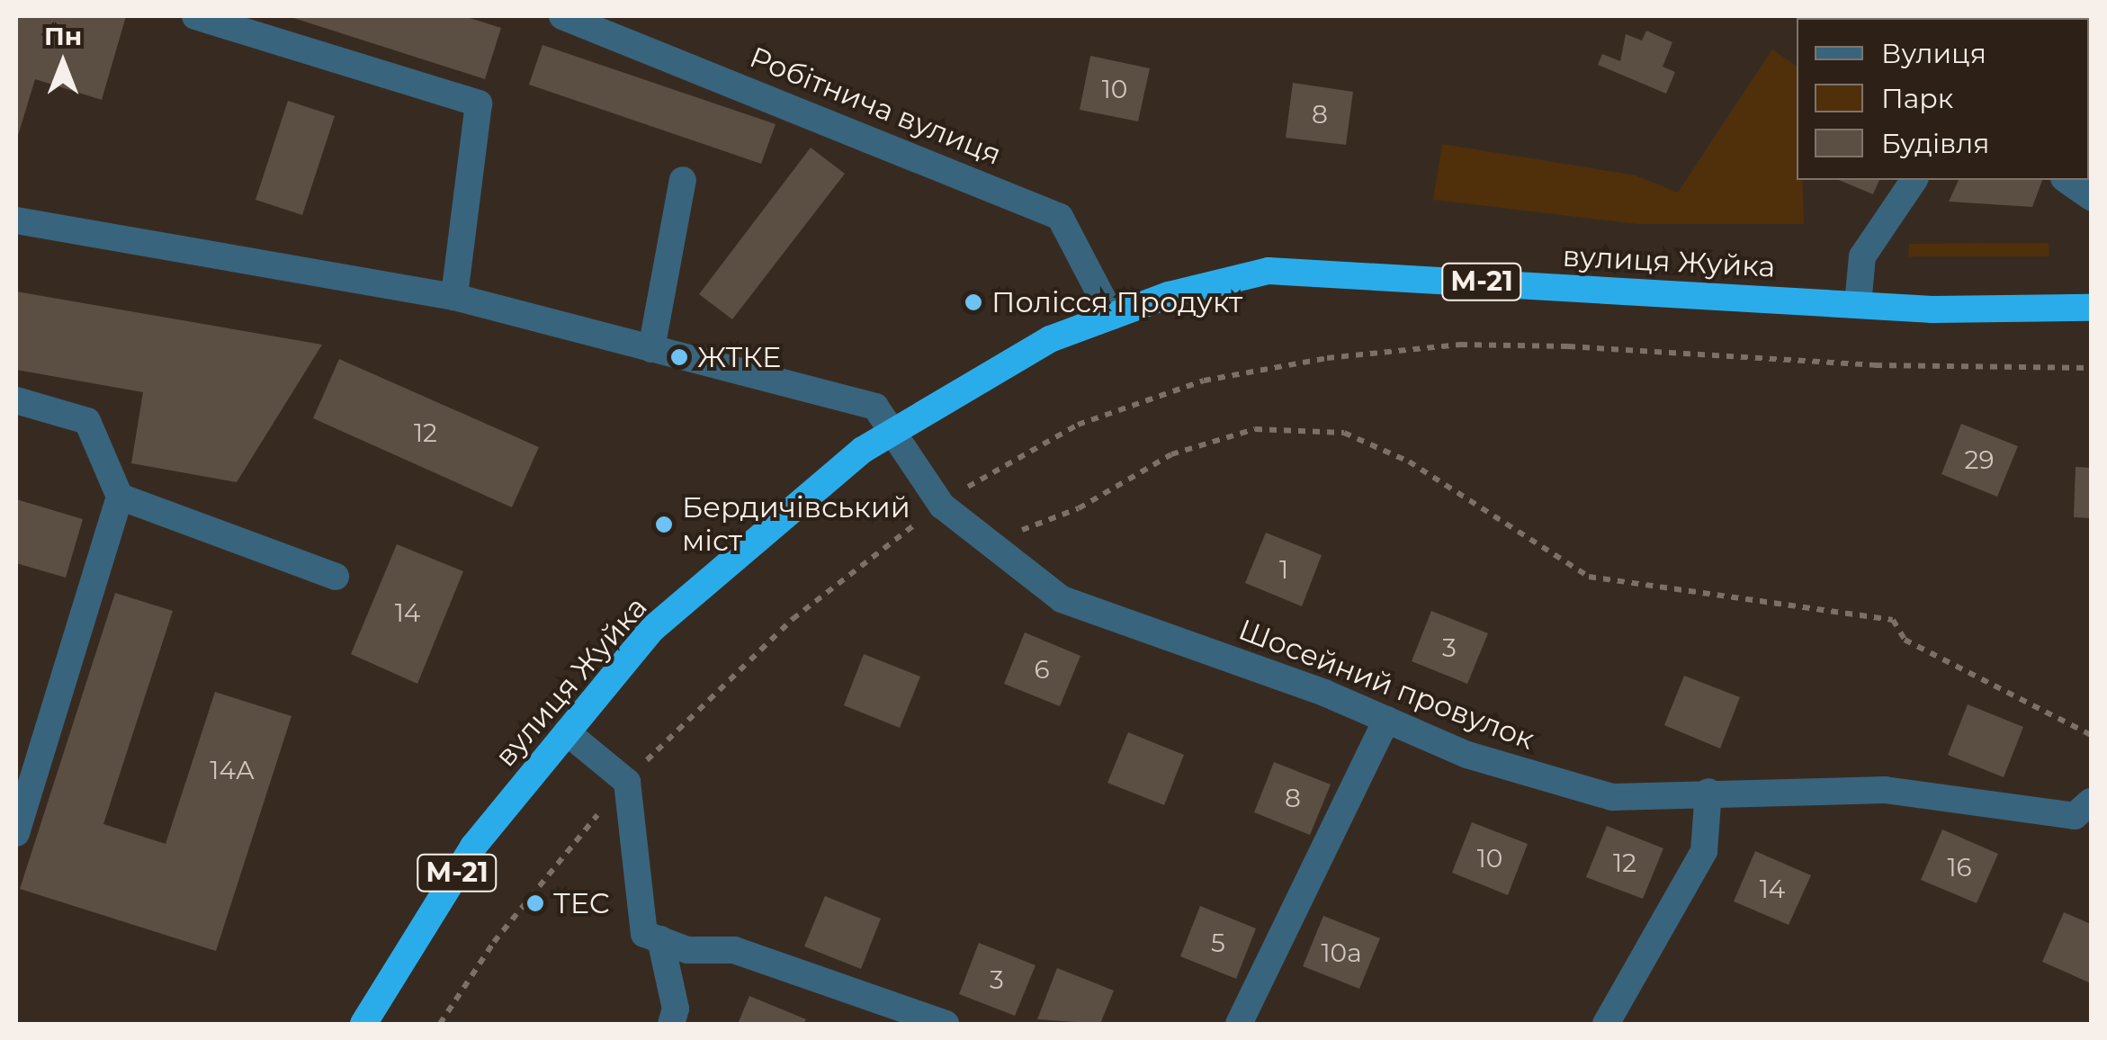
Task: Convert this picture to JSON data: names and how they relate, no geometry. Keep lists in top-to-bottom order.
{
  "streets": {
    "highway": ["вулиця Жуйка", "М-21"],
    "street": ["Робітнича вулиця", "Шосейний провулок"]
  },
  "crossings": [
    ["Робітнича вулиця", "вулиця Жуйка"],
    ["вулиця Жуйка", "Шосейний провулок"]
  ],
  "places": [
    "Полісся Продукт",
    "ЖТКЕ",
    "Бердичівський міст",
    "ТЕС"
  ],
  "house_numbers": [
    "10",
    "8",
    "12",
    "29",
    "1",
    "14",
    "3",
    "6",
    "14А",
    "8",
    "10",
    "12",
    "16",
    "14",
    "5",
    "10а",
    "3"
  ],
  "legend": ["Вулиця", "Парк", "Будівля"],
  "north": "top"
}
